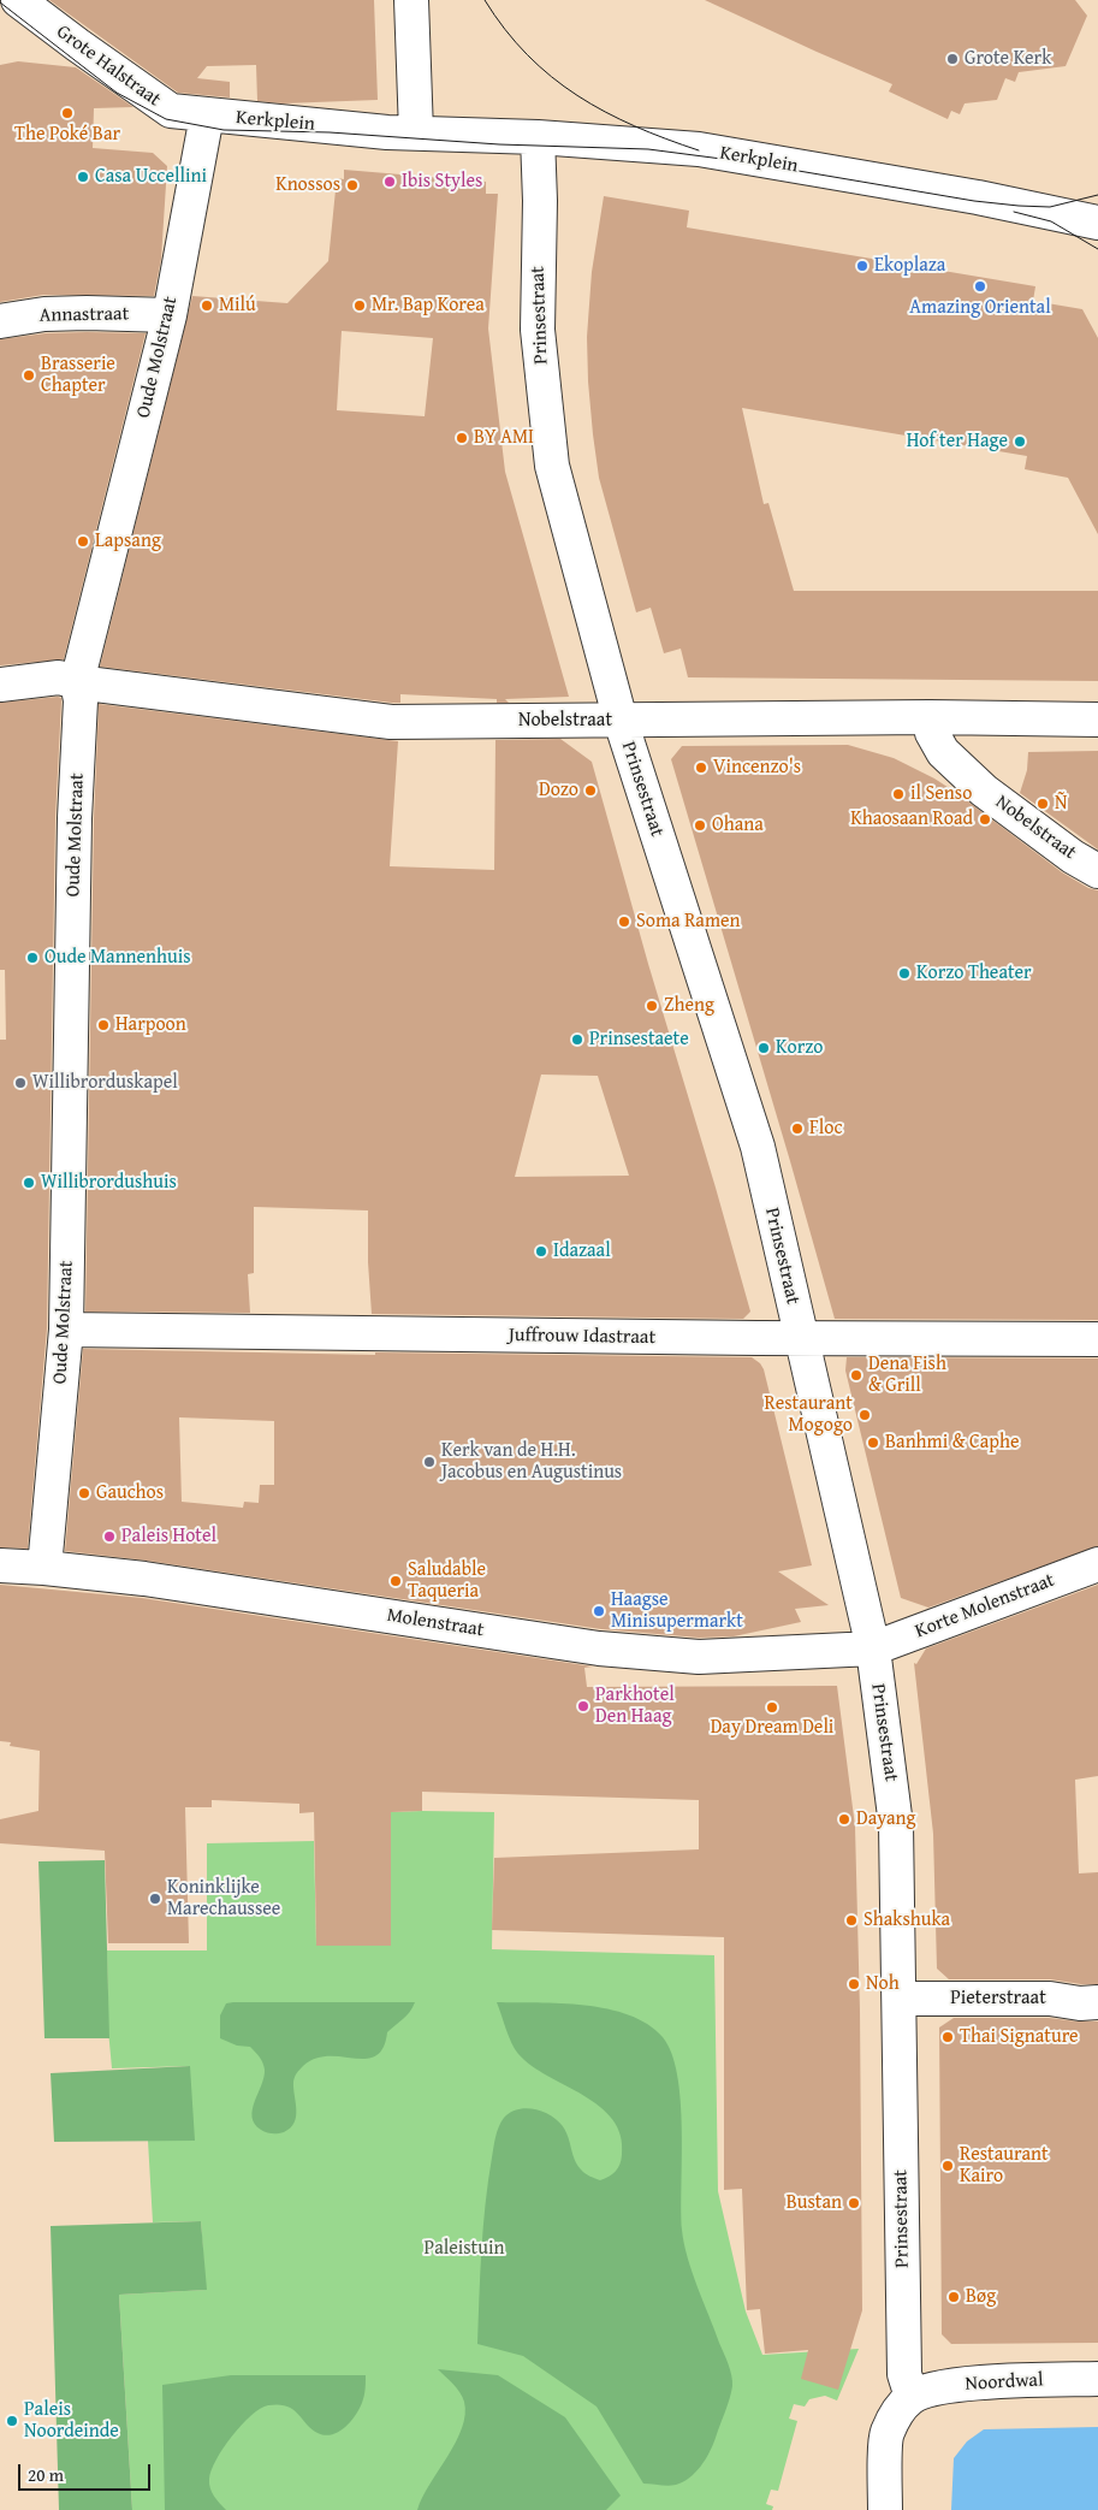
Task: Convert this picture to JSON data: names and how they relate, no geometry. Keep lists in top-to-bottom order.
{
  "streets": {
    "street": [
      "Grote Halstraat",
      "Kerkplein",
      "Annastraat",
      "Prinsestraat",
      "Oude Molstraat",
      "Nobelstraat",
      "Juffrouw Idastraat",
      "Korte Molenstraat",
      "Molenstraat",
      "Pieterstraat",
      "Noordwal"
    ]
  },
  "crossings": [
    ["Grote Halstraat", "Kerkplein"],
    ["Grote Halstraat", "Oude Molstraat"],
    ["Kerkplein", "Prinsestraat"],
    ["Kerkplein", "Oude Molstraat"],
    ["Annastraat", "Oude Molstraat"],
    ["Prinsestraat", "Nobelstraat"],
    ["Prinsestraat", "Juffrouw Idastraat"],
    ["Prinsestraat", "Korte Molenstraat"],
    ["Prinsestraat", "Molenstraat"],
    ["Prinsestraat", "Pieterstraat"],
    ["Prinsestraat", "Noordwal"],
    ["Oude Molstraat", "Nobelstraat"],
    ["Oude Molstraat", "Juffrouw Idastraat"],
    ["Oude Molstraat", "Molenstraat"],
    ["Korte Molenstraat", "Molenstraat"]
  ],
  "parks": ["Paleistuin"],
  "places": [
    "Grote Kerk",
    "The Poké Bar",
    "Casa Uccellini",
    "Ibis Styles",
    "Knossos",
    "Ekoplaza",
    "Amazing Oriental",
    "Milú",
    "Mr. Bap Korea",
    "Brasserie Chapter",
    "BY AMI",
    "Hof ter Hage",
    "Lapsang",
    "Vincenzo's",
    "Dozo",
    "il Senso",
    "Ñ",
    "Khaosaan Road",
    "Ohana",
    "Soma Ramen",
    "Oude Mannenhuis",
    "Korzo Theater",
    "Zheng",
    "Harpoon",
    "Prinsestaete",
    "Korzo",
    "Willibrorduskapel",
    "Floc",
    "Willibrordushuis",
    "Idazaal",
    "Dena Fish & Grill",
    "Restaurant Mogogo",
    "Banhmi & Caphe",
    "Kerk van de H.H. Jacobus en Augustinus",
    "Gauchos",
    "Paleis Hotel",
    "Saludable Taqueria",
    "Haagse Minisupermarkt",
    "Parkhotel Den Haag",
    "Day Dream Deli",
    "Dayang",
    "Koninklijke Marechaussee",
    "Shakshuka",
    "Noh",
    "Thai Signature",
    "Restaurant Kairo",
    "Bustan",
    "Bøg",
    "Paleis Noordeinde"
  ],
  "scale_bar": "20 m"
}
